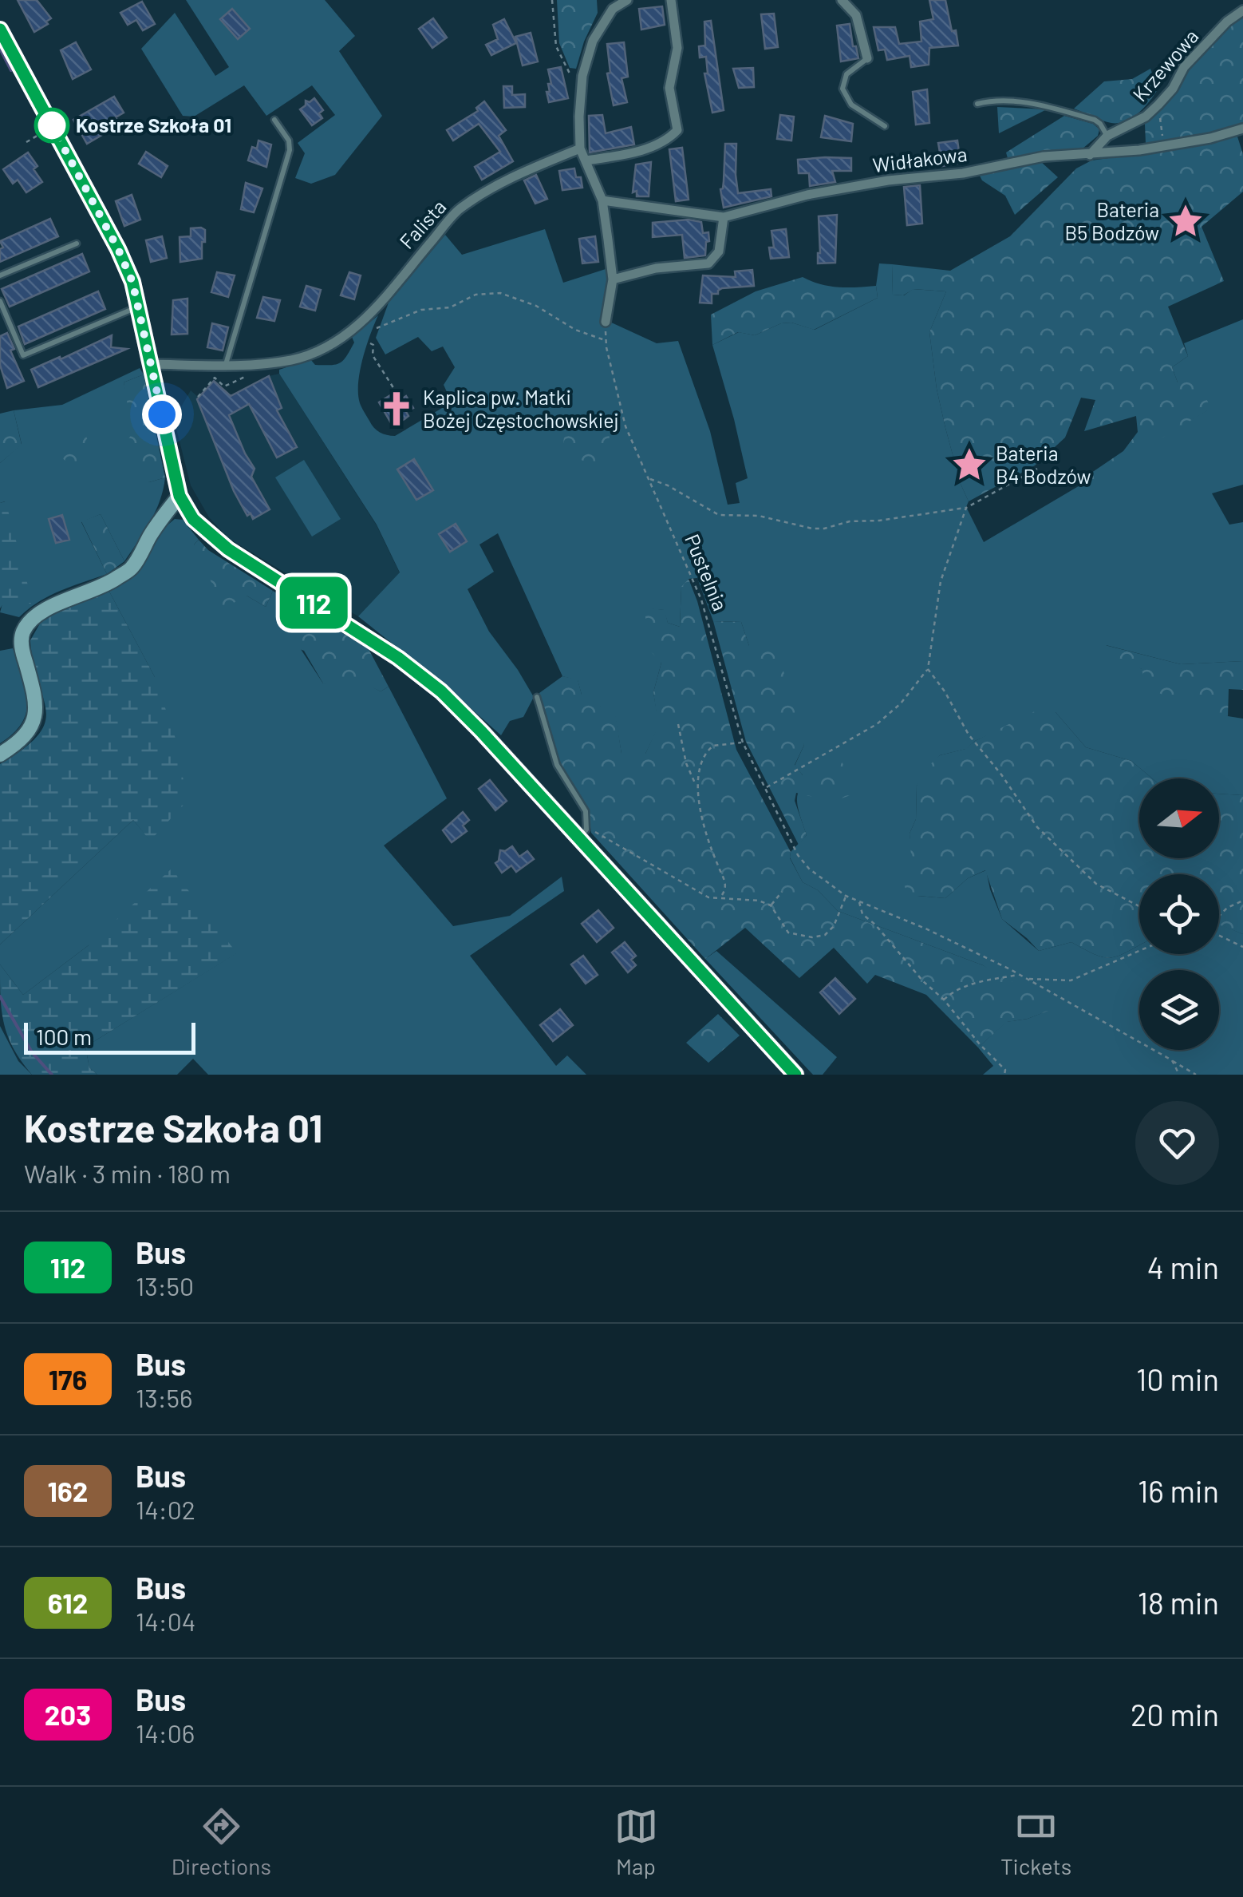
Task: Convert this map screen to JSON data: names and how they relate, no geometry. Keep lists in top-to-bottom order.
{
  "streets": {
    "street": ["Krzewowa", "Widłakowa", "Falista"],
    "path": ["Pustelnia"]
  },
  "places": {
    "other": ["Kostrze Szkoła 01"],
    "place": ["Bateria B5 Bodzów", "Bateria B4 Bodzów"],
    "church": ["Kaplica pw. Matki Bożej Częstochowskiej"]
  },
  "lines": ["bus line 112"],
  "scale_bar": "100 m",
  "north": "right",
  "page": {
    "on_map": "112",
    "scale": "100 m",
    "heading": ["Kostrze Szkoła 01", "Walk · 3 min · 180 m"],
    "list": [
      {
        "mark": "112",
        "name": "Bus",
        "note": "13:50",
        "value": "4 min"
      },
      {
        "mark": "176",
        "name": "Bus",
        "note": "13:56",
        "value": "10 min"
      },
      {
        "mark": "162",
        "name": "Bus",
        "note": "14:02",
        "value": "16 min"
      },
      {
        "mark": "612",
        "name": "Bus",
        "note": "14:04",
        "value": "18 min"
      },
      {
        "mark": "203",
        "name": "Bus",
        "note": "14:06",
        "value": "20 min"
      }
    ],
    "tabs": ["Directions", "Map", "Tickets"]
  }
}
